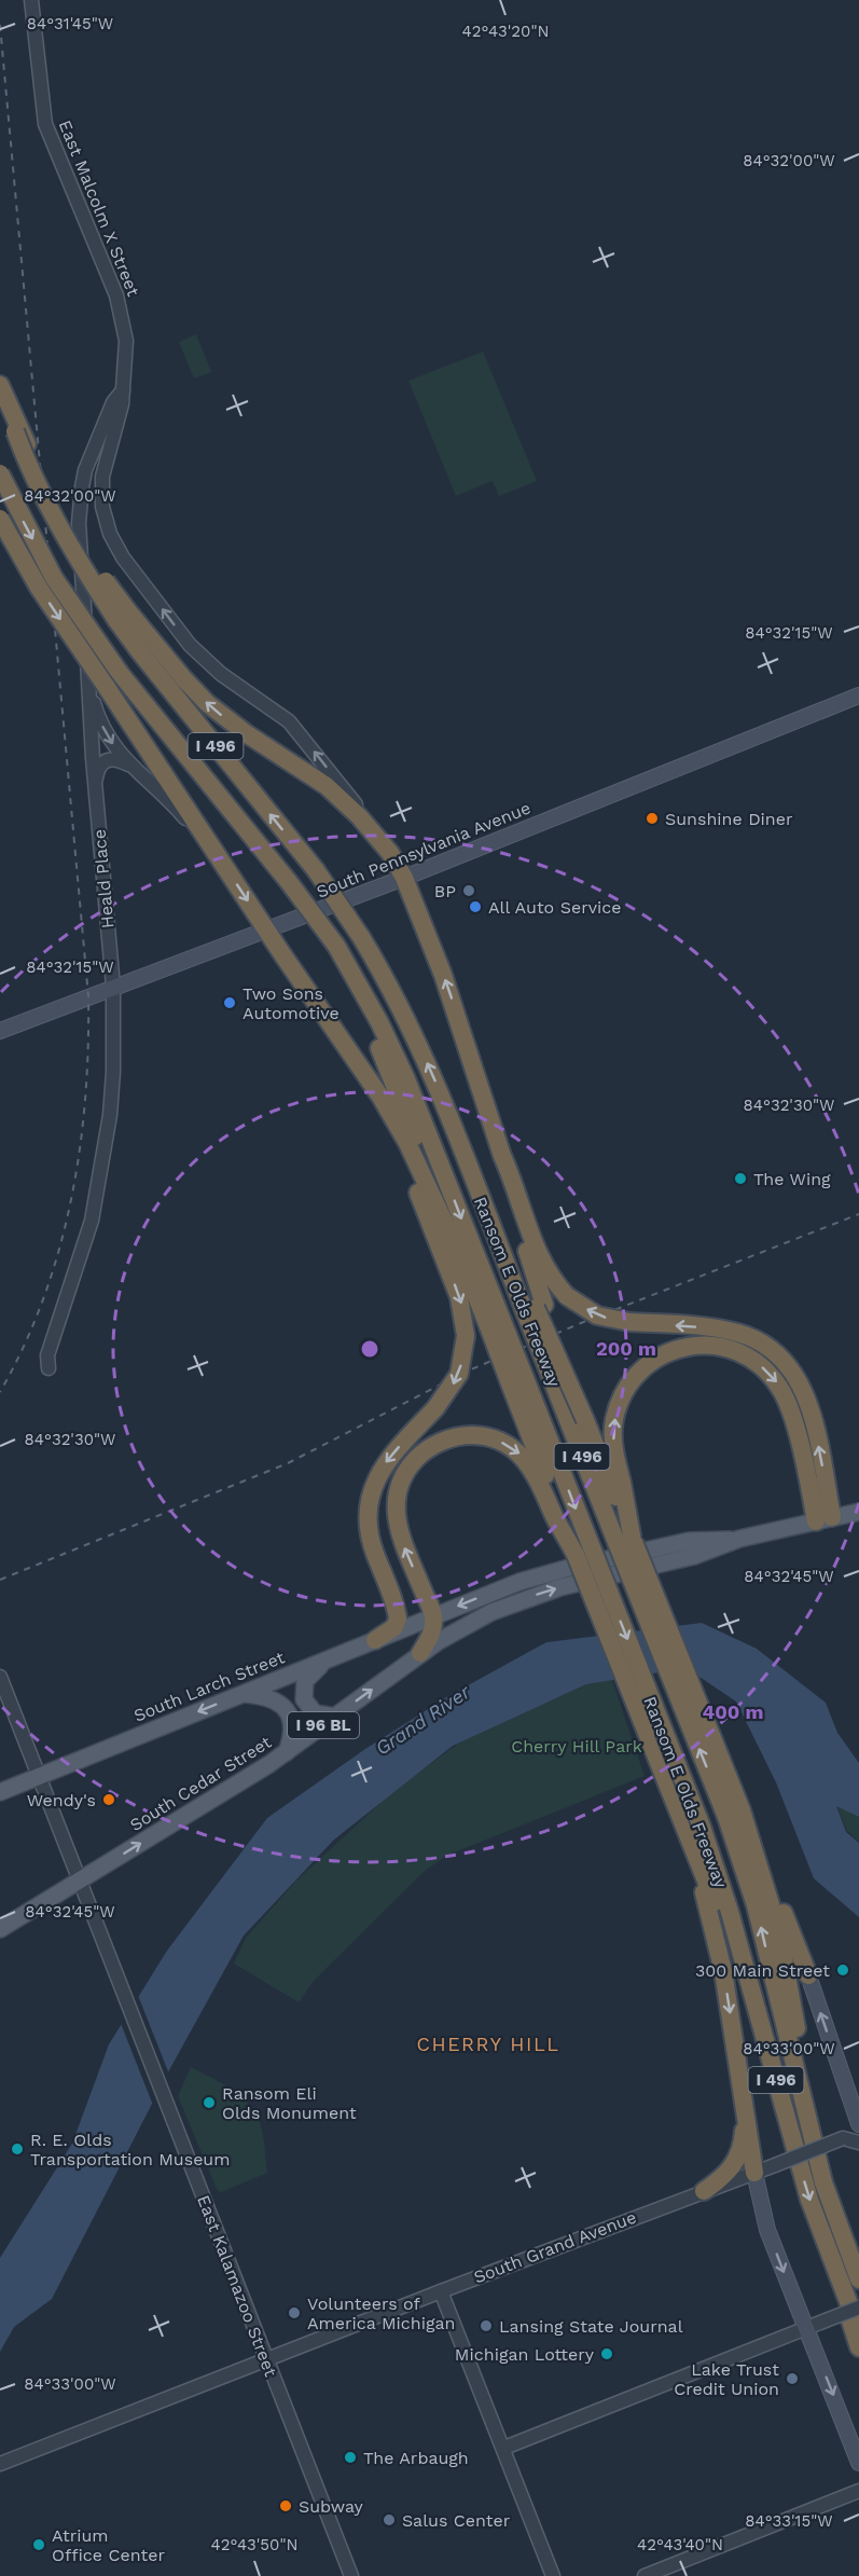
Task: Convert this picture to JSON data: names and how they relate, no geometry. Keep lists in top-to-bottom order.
{
  "streets": {
    "highway": ["I 496", "Ransom E Olds Freeway"],
    "main road": [
      "South Pennsylvania Avenue",
      "South Larch Street",
      "I 96 BL",
      "South Cedar Street"
    ],
    "street": [
      "East Malcolm X Street",
      "Heald Place",
      "South Grand Avenue",
      "East Kalamazoo Street"
    ]
  },
  "crossings": [
    ["East Malcolm X Street", "Heald Place"],
    ["I 496", "Ransom E Olds Freeway"],
    ["South Pennsylvania Avenue", "Heald Place"],
    ["South Larch Street", "South Cedar Street"],
    ["South Larch Street", "East Kalamazoo Street"],
    ["South Cedar Street", "East Kalamazoo Street"],
    ["South Grand Avenue", "East Kalamazoo Street"]
  ],
  "one_way": ["East Malcolm X Street", "South Larch Street"],
  "districts": ["CHERRY HILL"],
  "water": ["Grand River"],
  "parks": ["Cherry Hill Park"],
  "places": [
    "Sunshine Diner",
    "BP",
    "All Auto Service",
    "Two Sons Automotive",
    "The Wing",
    "Wendy's",
    "300 Main Street",
    "Ransom Eli Olds Monument",
    "R. E. Olds Transportation Museum",
    "Volunteers of America Michigan",
    "Lansing State Journal",
    "Michigan Lottery",
    "Lake Trust Credit Union",
    "The Arbaugh",
    "Subway",
    "Salus Center",
    "Atrium Office Center"
  ],
  "coordinates": [
    "84°31'45\"W",
    "42°43'20\"N",
    "84°32'00\"W",
    "84°32'15\"W",
    "84°32'30\"W",
    "84°32'45\"W",
    "84°33'00\"W",
    "84°33'15\"W",
    "42°43'50\"N",
    "42°43'40\"N"
  ],
  "rings": ["200 m", "400 m"]
}
